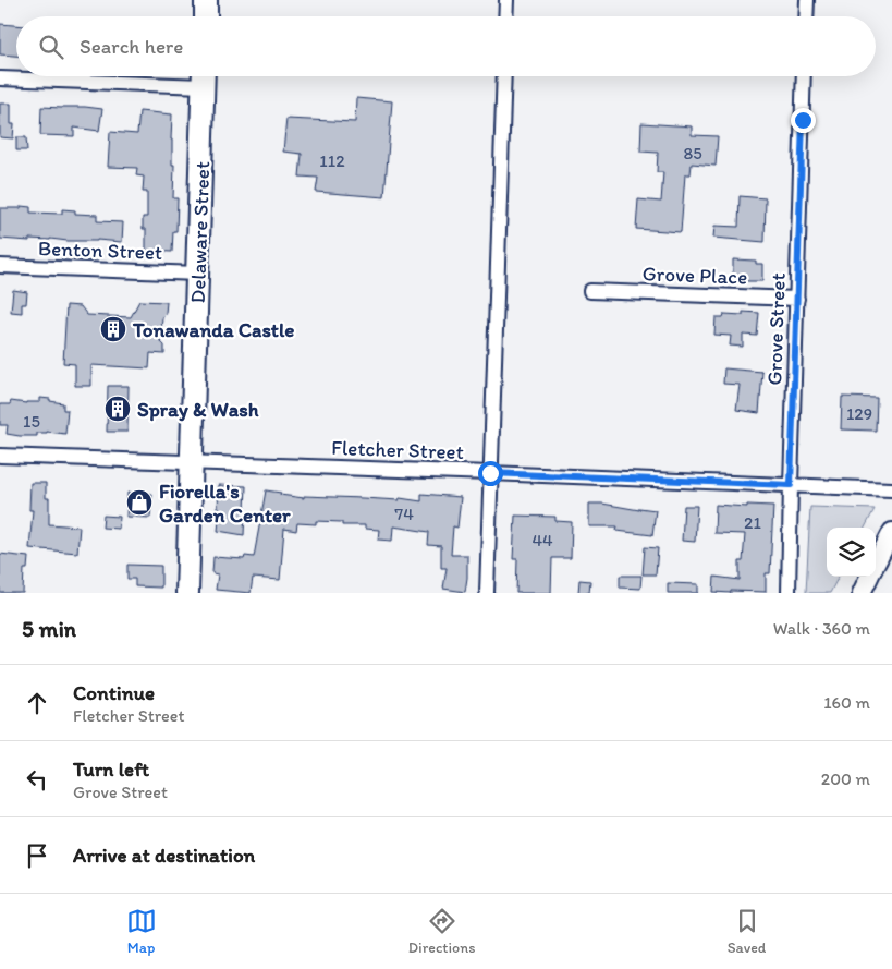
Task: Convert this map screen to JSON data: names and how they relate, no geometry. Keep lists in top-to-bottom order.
{
  "streets": {
    "main road": ["Delaware Street"],
    "street": [
      "Benton Street",
      "Grove Place",
      "Grove Street",
      "Fletcher Street"
    ]
  },
  "crossings": [
    ["Delaware Street", "Benton Street"],
    ["Delaware Street", "Fletcher Street"],
    ["Grove Place", "Grove Street"],
    ["Grove Street", "Fletcher Street"]
  ],
  "places": {
    "building": ["Tonawanda Castle", "Spray & Wash"],
    "shop": ["Fiorella's Garden Center"]
  },
  "house_numbers": [
    "85",
    "112",
    "129",
    "15",
    "74",
    "21",
    "44"
  ],
  "page": {
    "search": "Search here",
    "heading": ["5 min", "Walk · 360 m"],
    "list": [
      ["Continue", "Fletcher Street", "160 m"],
      ["Turn left", "Grove Street", "200 m"],
      "Arrive at destination"
    ],
    "nav": ["Map", "Directions", "Saved"]
  }
}
